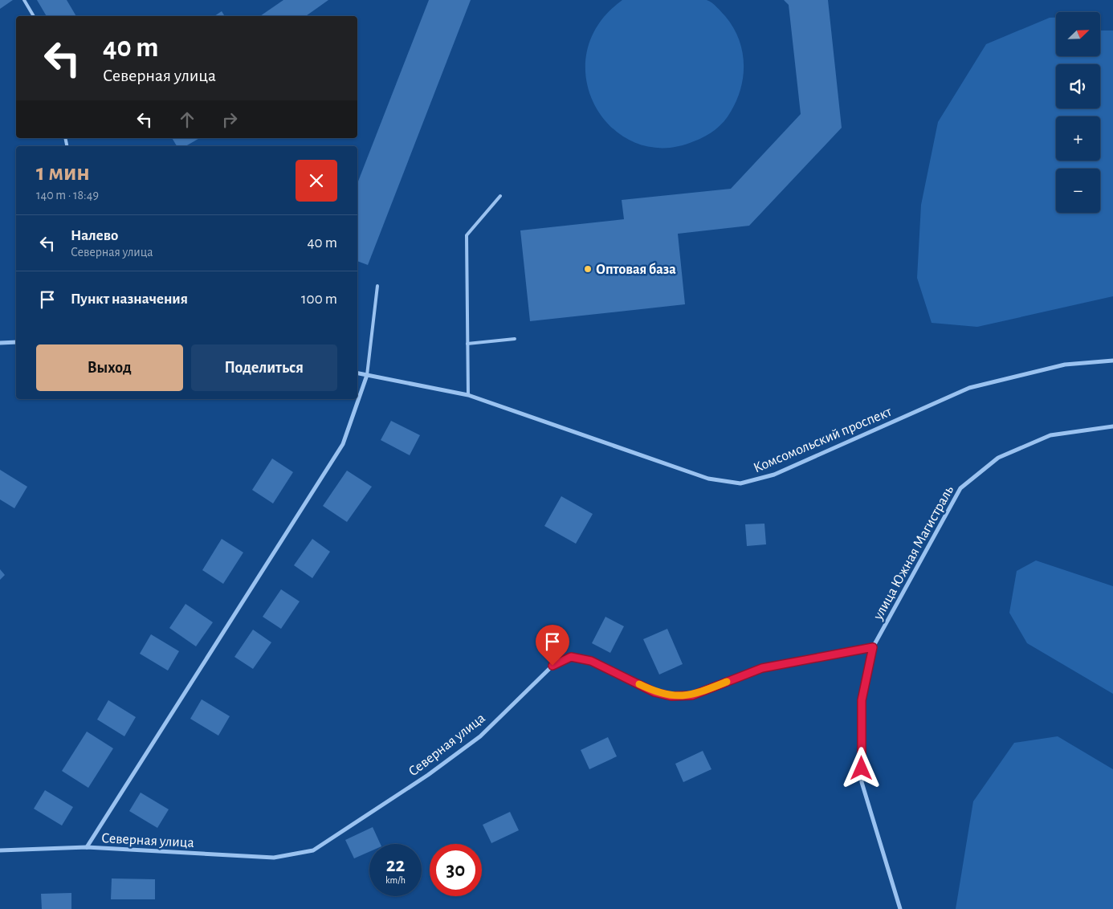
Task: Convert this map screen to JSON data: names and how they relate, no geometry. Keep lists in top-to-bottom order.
{
  "streets": {
    "street": ["Комсомольский проспект", "улица Южная Магистраль", "Северная улица"]
  },
  "crossings": [
    ["Комсомольский проспект", "Северная улица"],
    ["улица Южная Магистраль", "Северная улица"]
  ],
  "places": ["Оптовая база"],
  "north": "top right",
  "page": {
    "map_buttons": ["+", "−"],
    "turn": ["40 m", "Северная улица"],
    "heading": ["1 мин", "140 m · 18:49"],
    "list": [
      {
        "name": "Налево",
        "note": "Северная улица",
        "value": "40 m"
      },
      {
        "name": "Пункт назначения",
        "value": "100 m"
      }
    ],
    "buttons": ["Выход", "Поделиться"],
    "speed": "22 km/h",
    "limit": "30"
  }
}
